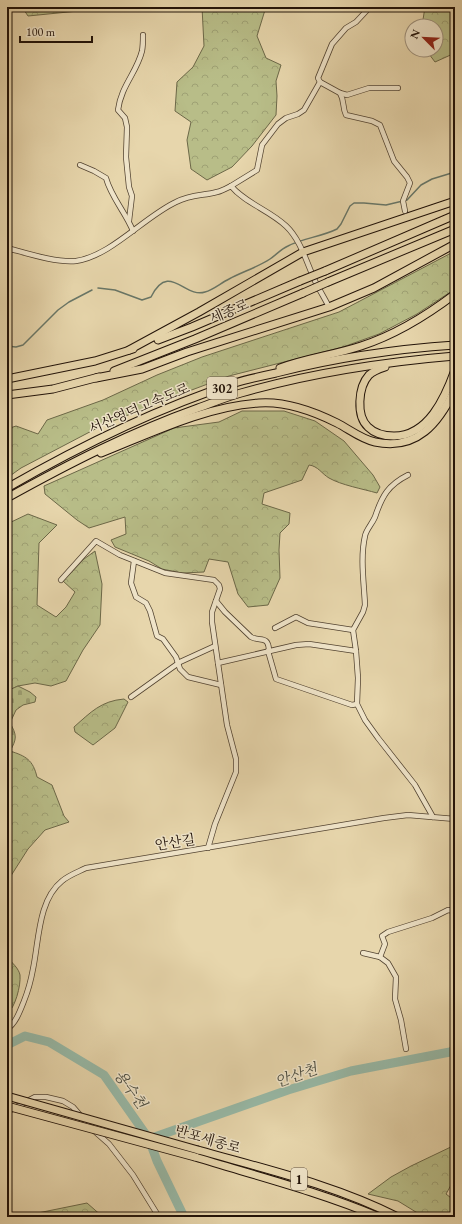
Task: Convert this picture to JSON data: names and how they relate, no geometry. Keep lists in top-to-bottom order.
{
  "streets": {
    "highway": [
      "세종로",
      "302",
      "서산영덕고속도로",
      "반포세종로",
      "1"
    ],
    "street": ["안산길"]
  },
  "water": ["안산천", "용수천"],
  "scale_bar": "100 m",
  "north": "top left"
}
